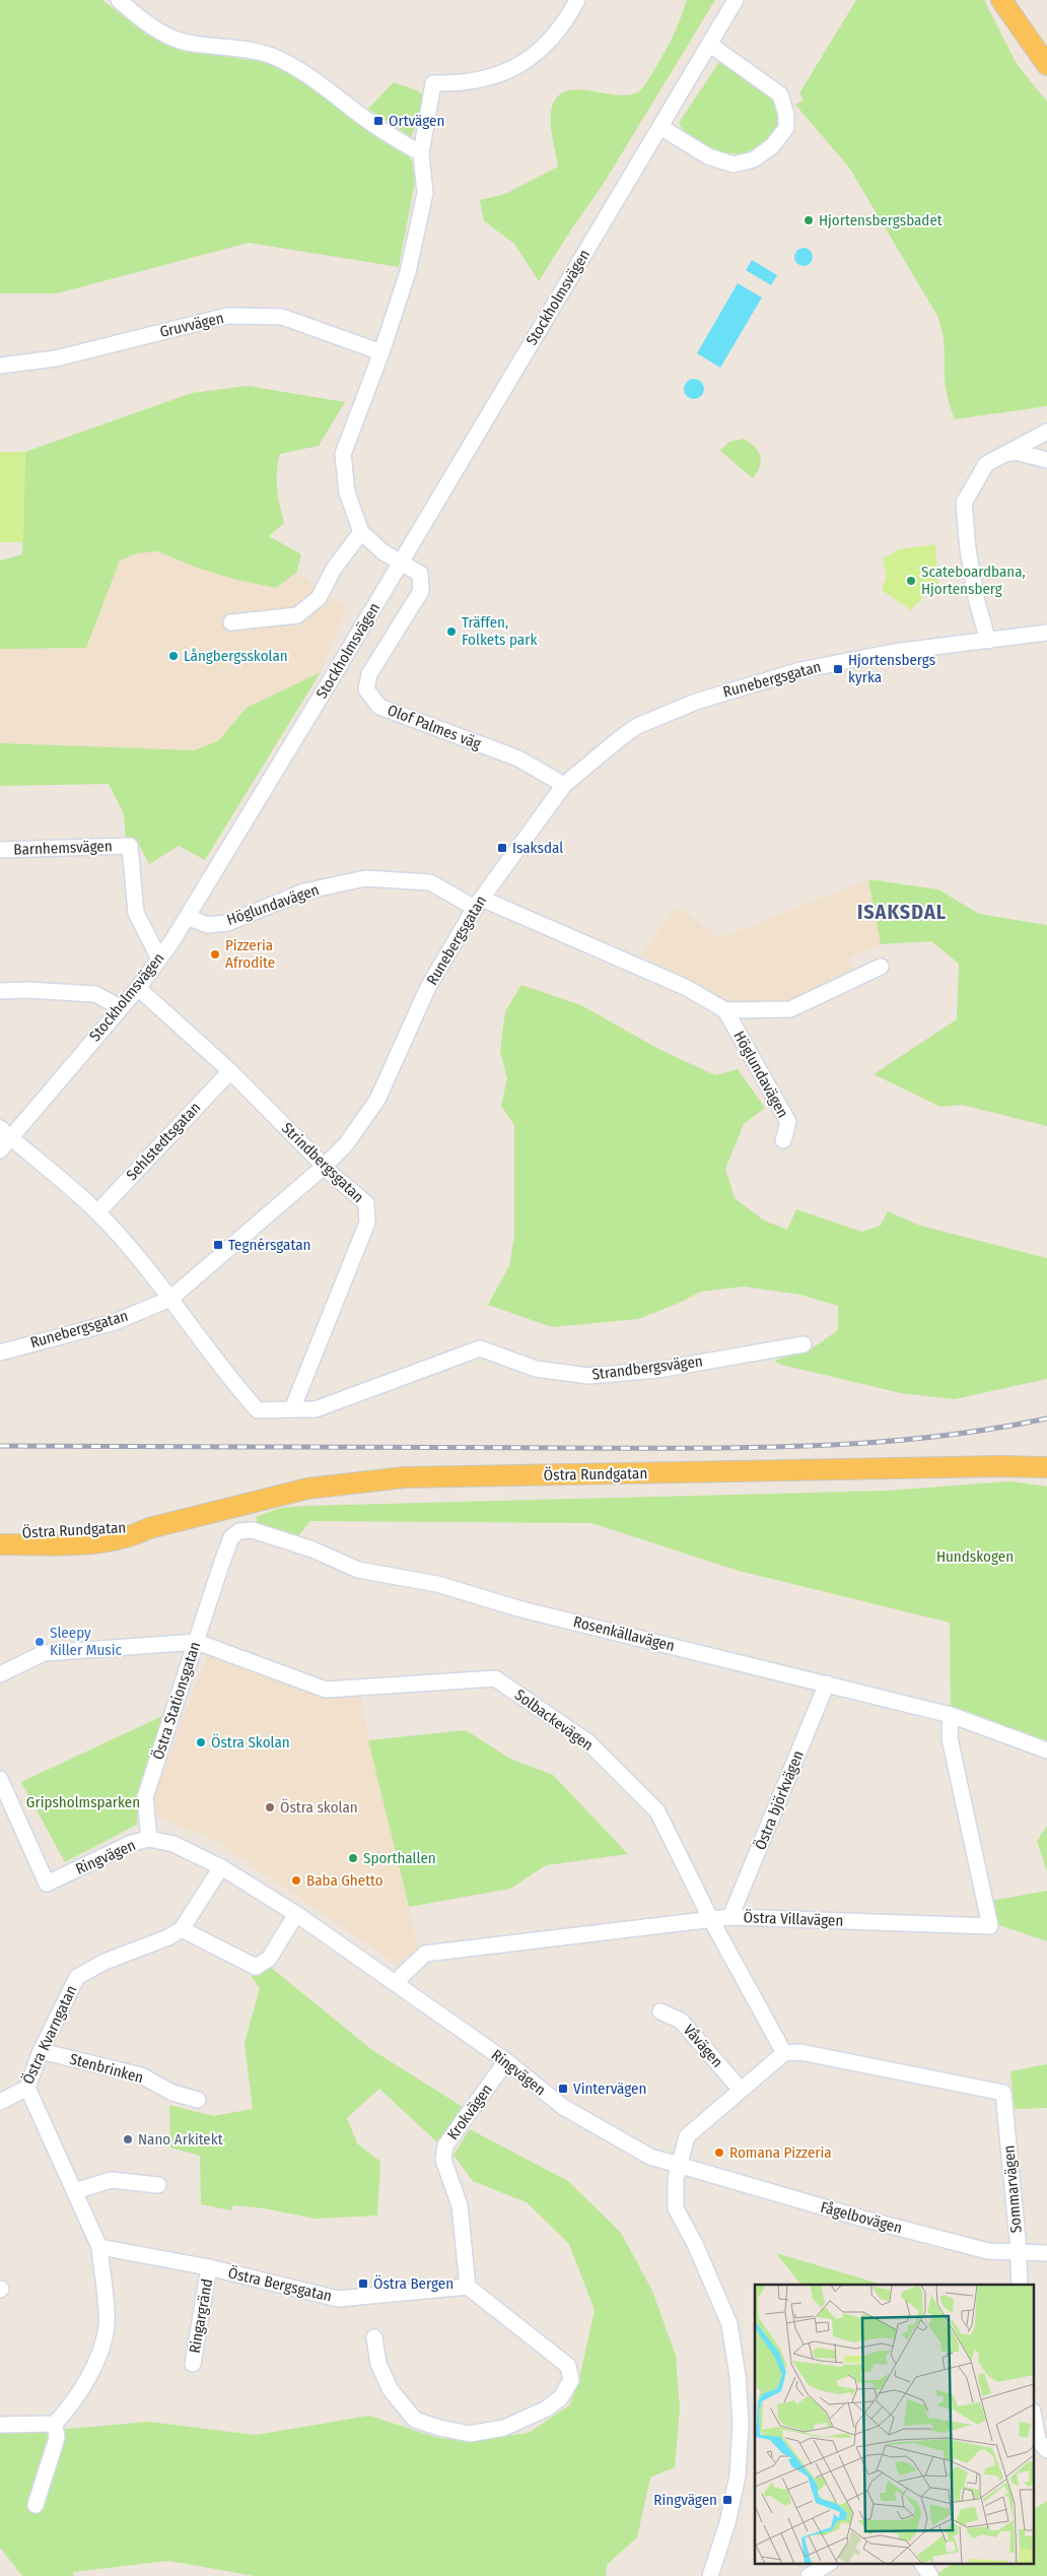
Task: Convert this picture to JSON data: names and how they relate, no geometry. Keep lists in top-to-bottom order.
{
  "streets": {
    "main road": ["Östra Rundgatan"],
    "street": [
      "Stockholmsvägen",
      "Gruvvägen",
      "Runebergsgatan",
      "Olof Palmes väg",
      "Barnhemsvägen",
      "Höglundavägen",
      "Sehlstedtsgatan",
      "Strindbergsgatan",
      "Strandbergsvägen",
      "Rosenkällavägen",
      "Östra Stationsgatan",
      "Solbackevägen",
      "Östra björkvägen",
      "Ringvägen",
      "Östra Villavägen",
      "Östra Kvarngatan",
      "Våvägen",
      "Stenbrinken",
      "Krokvägen",
      "Sommarvägen",
      "Fågelbovägen",
      "Östra Bergsgatan",
      "Ringargränd"
    ]
  },
  "crossings": [
    ["Stockholmsvägen", "Olof Palmes väg"],
    ["Stockholmsvägen", "Barnhemsvägen"],
    ["Stockholmsvägen", "Höglundavägen"],
    ["Stockholmsvägen", "Strindbergsgatan"],
    ["Runebergsgatan", "Olof Palmes väg"],
    ["Runebergsgatan", "Höglundavägen"],
    ["Runebergsgatan", "Strindbergsgatan"],
    ["Sehlstedtsgatan", "Strindbergsgatan"],
    ["Strindbergsgatan", "Strandbergsvägen"],
    ["Rosenkällavägen", "Östra Stationsgatan"],
    ["Rosenkällavägen", "Östra björkvägen"],
    ["Rosenkällavägen", "Östra Villavägen"],
    ["Östra Stationsgatan", "Solbackevägen"],
    ["Östra Stationsgatan", "Ringvägen"],
    ["Solbackevägen", "Östra Villavägen"],
    ["Solbackevägen", "Sommarvägen"],
    ["Östra björkvägen", "Östra Villavägen"],
    ["Ringvägen", "Östra Villavägen"],
    ["Ringvägen", "Östra Kvarngatan"],
    ["Ringvägen", "Krokvägen"],
    ["Ringvägen", "Fågelbovägen"],
    ["Östra Kvarngatan", "Stenbrinken"],
    ["Krokvägen", "Östra Bergsgatan"],
    ["Sommarvägen", "Fågelbovägen"],
    ["Östra Bergsgatan", "Ringargränd"]
  ],
  "districts": ["ISAKSDAL"],
  "parks": ["Hundskogen", "Gripsholmsparken"],
  "places": {
    "transit": [
      "Ortvägen",
      "Hjortensbergs kyrka",
      "Isaksdal",
      "Tegnérsgatan",
      "Vintervägen",
      "Östra Bergen",
      "Ringvägen"
    ],
    "other": [
      "Hjortensbergsbadet",
      "Scateboardbana, Hjortensberg",
      "Träffen, Folkets park",
      "Långbergsskolan",
      "Pizzeria Afrodite",
      "Sleepy Killer Music",
      "Östra Skolan",
      "Östra skolan",
      "Sporthallen",
      "Baba Ghetto",
      "Nano Arkitekt",
      "Romana Pizzeria"
    ]
  }
}
